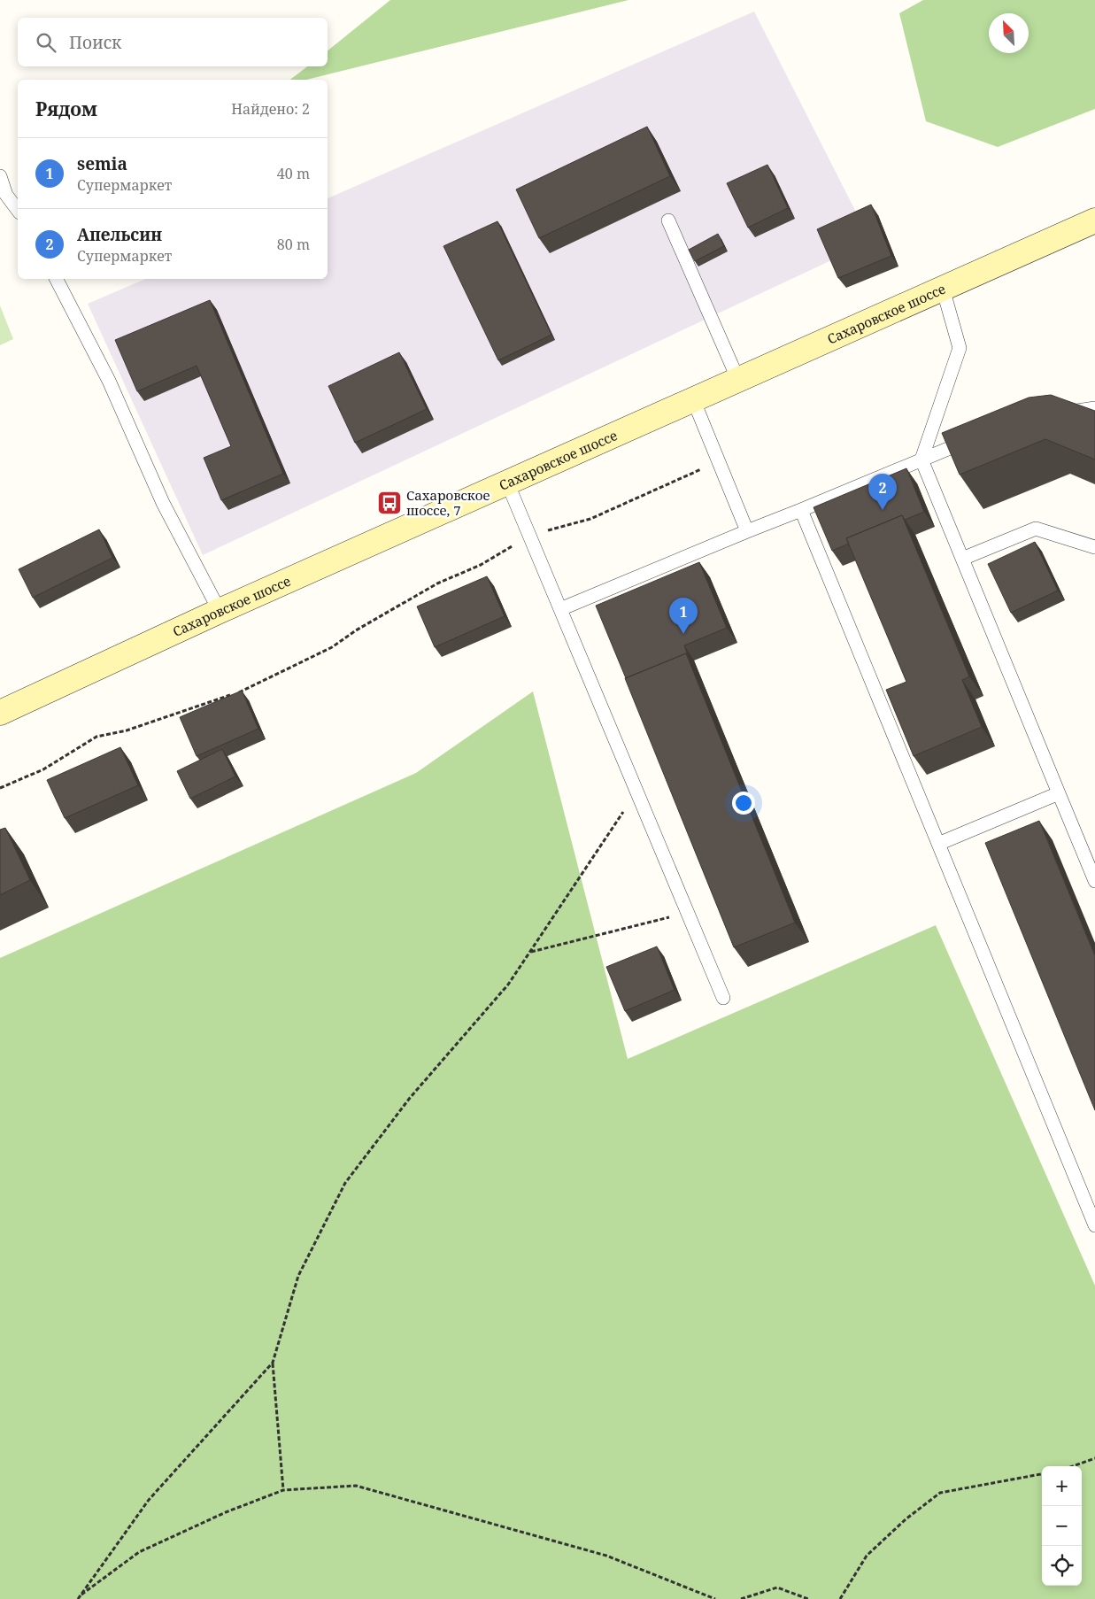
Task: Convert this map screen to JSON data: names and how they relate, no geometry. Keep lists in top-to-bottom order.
{
  "streets": {
    "main road": ["Сахаровское шоссе"]
  },
  "places": {
    "bus stop": ["Сахаровское шоссе, 7"]
  },
  "north": "top left",
  "page": {
    "search": "Поиск",
    "heading": ["Рядом", "Найдено: 2"],
    "list": [
      {
        "mark": "1",
        "name": "semia",
        "note": "Супермаркет",
        "value": "40 m"
      },
      {
        "mark": "2",
        "name": "Апельсин",
        "note": "Супермаркет",
        "value": "80 m"
      }
    ],
    "pins": ["2", "1"],
    "map_buttons": ["+", "−"]
  }
}
